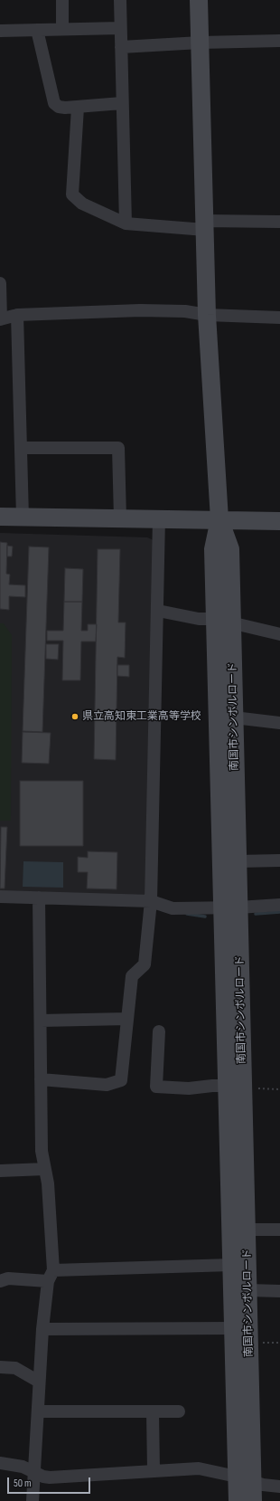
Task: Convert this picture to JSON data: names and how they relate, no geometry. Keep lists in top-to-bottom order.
{
  "streets": {
    "street": ["南国市シンボルロード"]
  },
  "places": ["県立高知東工業高等学校"],
  "scale_bar": "50 m"
}
